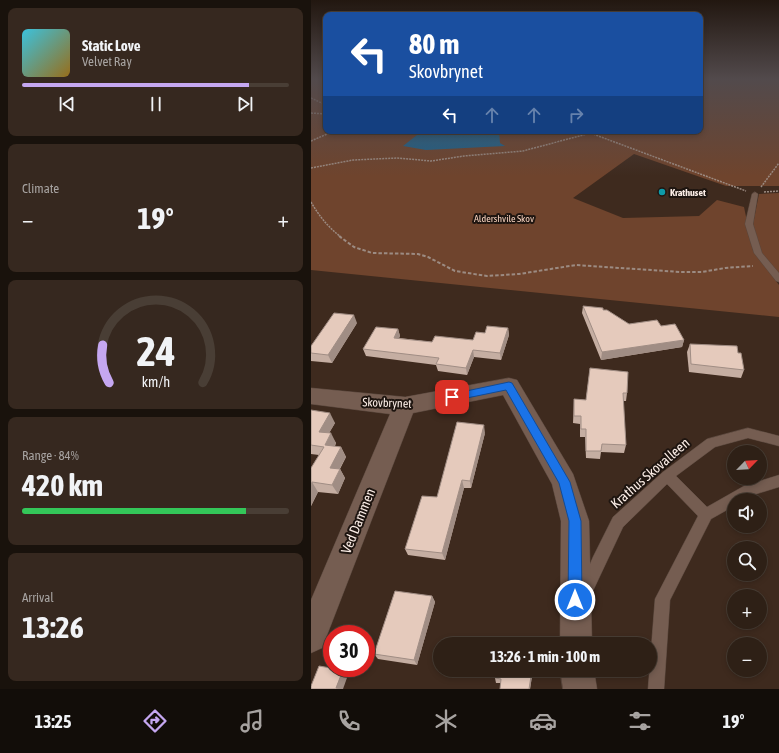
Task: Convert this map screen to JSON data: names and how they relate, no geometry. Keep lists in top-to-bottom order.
{
  "streets": {
    "street": ["Skovbrynet", "Ved Dammen"],
    "lane": ["Krathus Skovalleen"]
  },
  "crossings": [
    ["Skovbrynet", "Krathus Skovalleen"],
    ["Skovbrynet", "Ved Dammen"]
  ],
  "parks": ["Aldershvile Skov"],
  "places": ["Krathuset"],
  "north": "top right",
  "page": {
    "turn": ["80 m", "Skovbrynet"],
    "song": ["Static Love", "Velvet Ray"],
    "tile": [
      "Climate",
      ["Range · 84%", "420 km"],
      ["Arrival", "13:26"]
    ],
    "heat": ["−", "19°", "+"],
    "map_buttons": ["+", "−"],
    "limit": "30",
    "trip": "13:26 · 1 min · 100 m",
    "tabs": ["13:25", "19°"],
    "gauge": ["24", "km/h"]
  }
}
